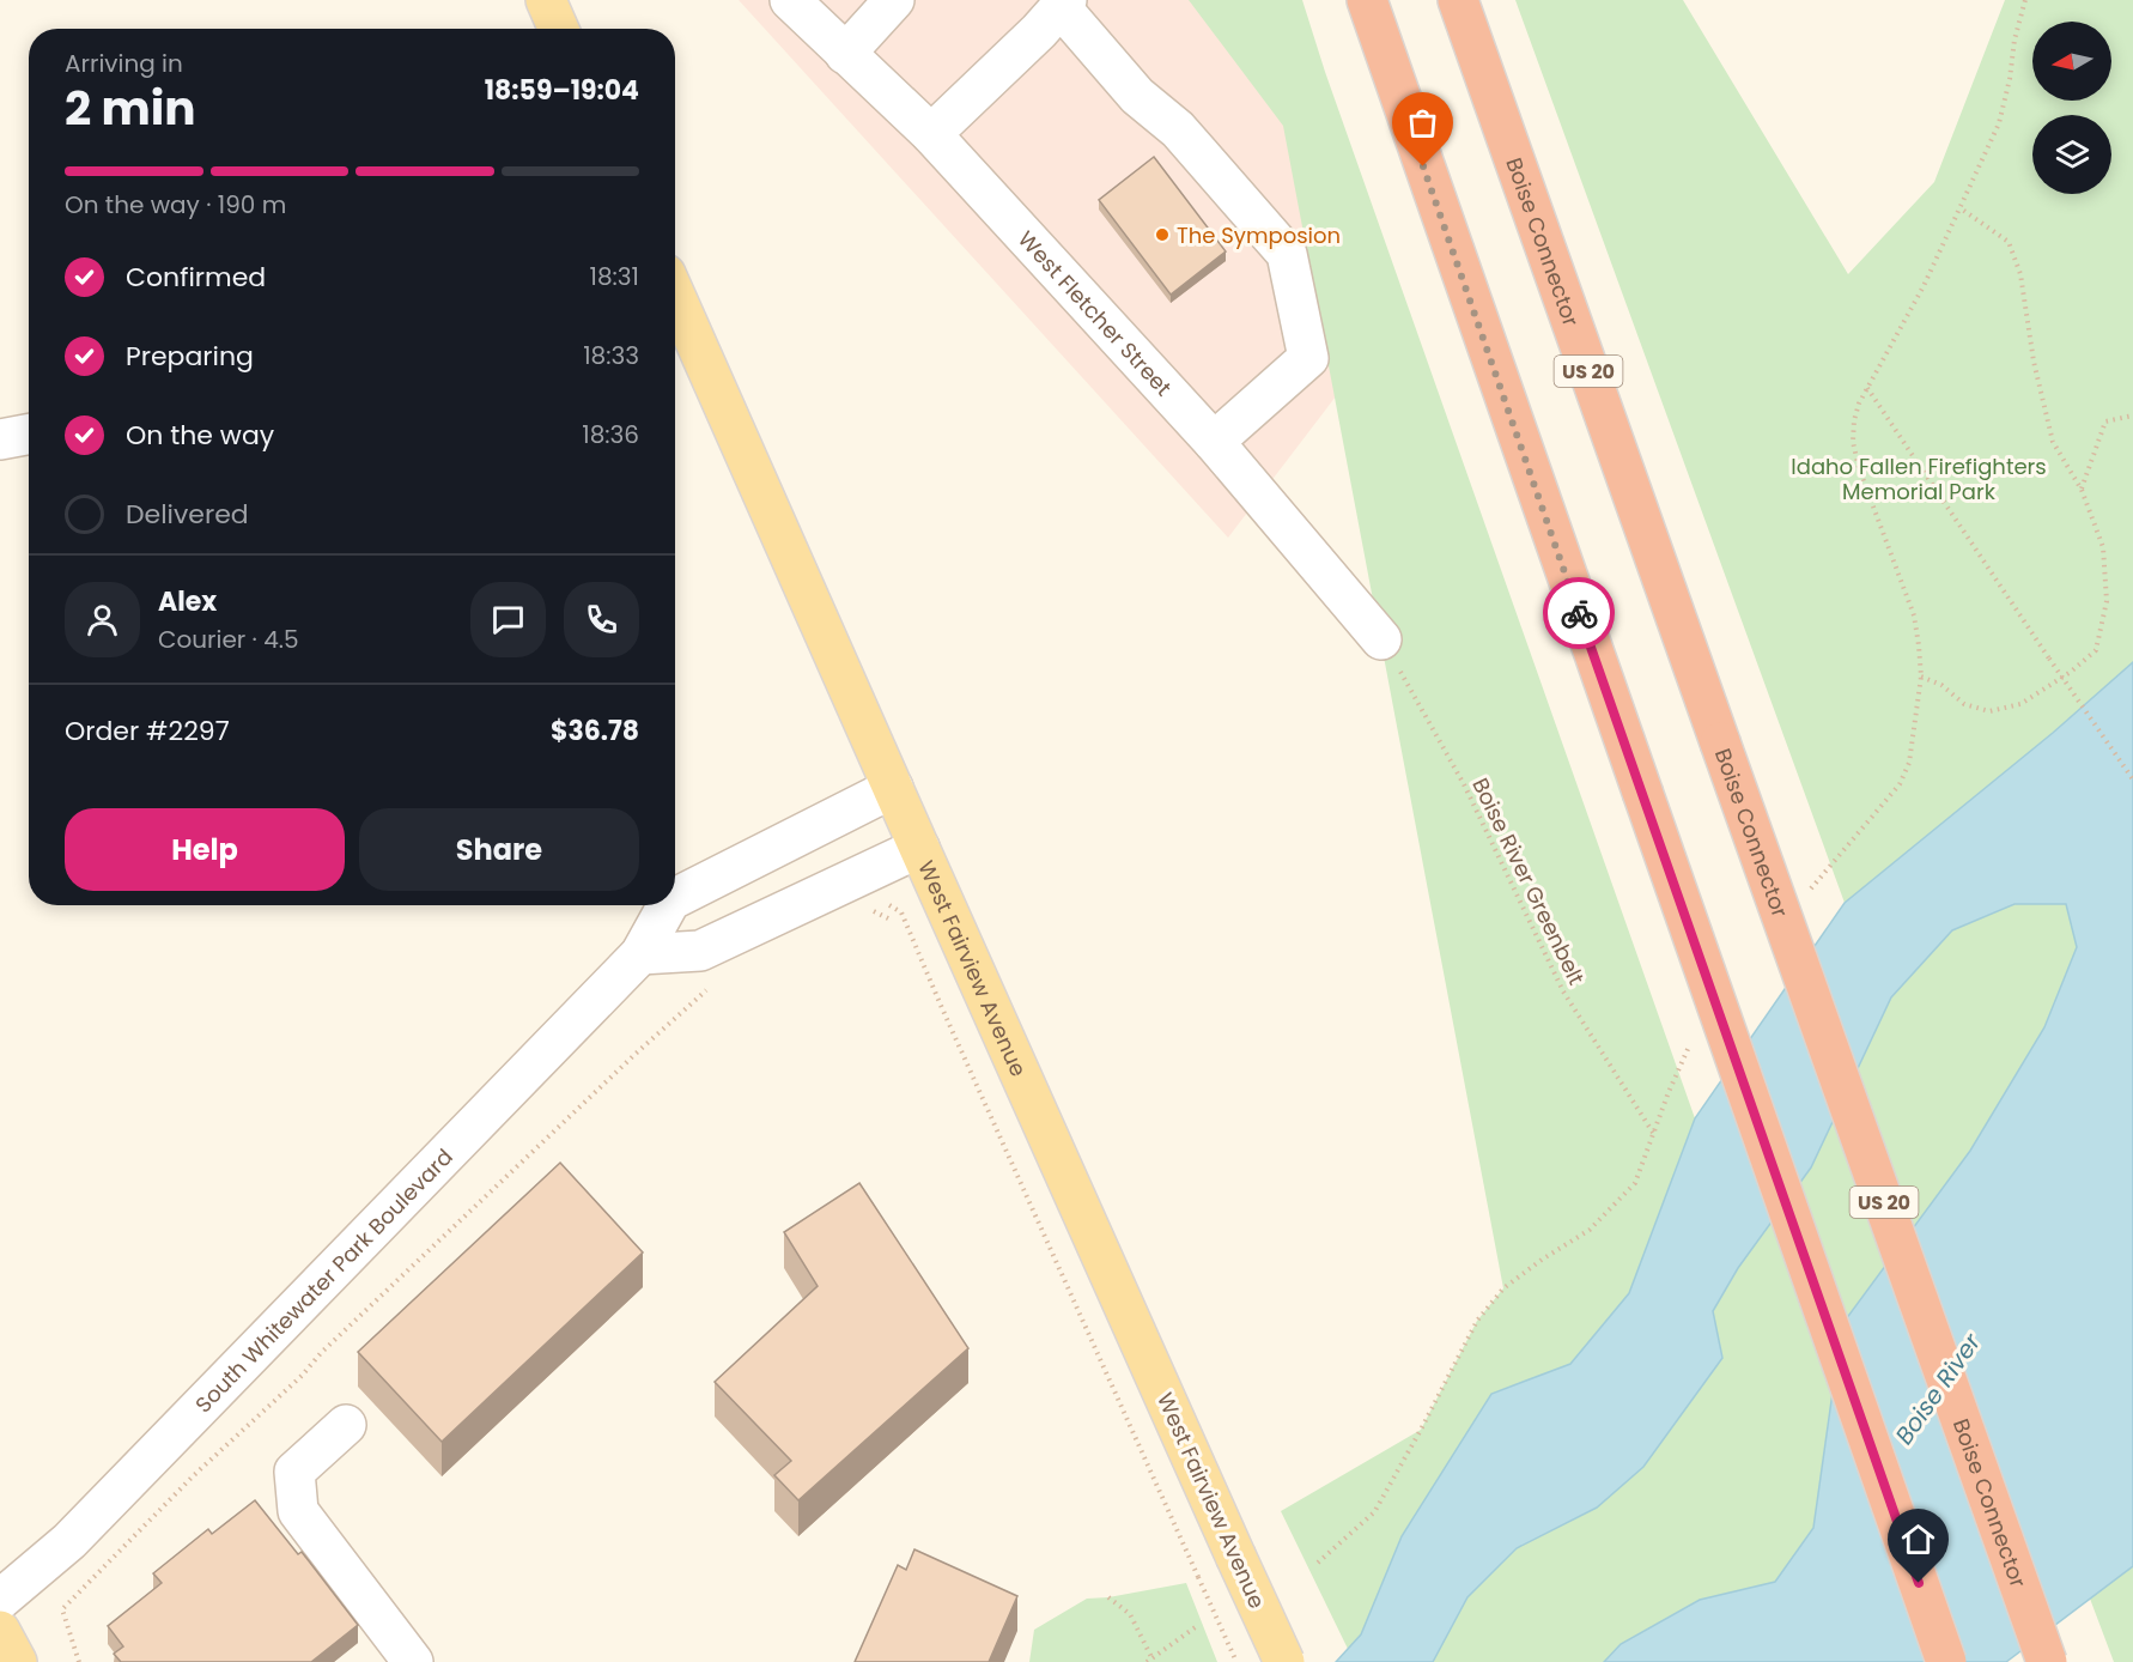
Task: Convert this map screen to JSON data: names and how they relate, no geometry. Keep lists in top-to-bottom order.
{
  "streets": {
    "highway": ["Boise Connector", "US 20"],
    "main road": ["West Fairview Avenue"],
    "street": ["West Fletcher Street", "South Whitewater Park Boulevard"],
    "path": ["Boise River Greenbelt"]
  },
  "crossings": [
    ["West Fletcher Street", "Boise River Greenbelt"],
    ["West Fairview Avenue", "South Whitewater Park Boulevard"]
  ],
  "water": ["Boise River"],
  "parks": ["Idaho Fallen Firefighters Memorial Park"],
  "places": ["The Symposion"],
  "north": "left",
  "page": {
    "heading": ["2 min", "Arriving in", "18:59–19:04"],
    "panel": [
      "Alex",
      "Courier · 4.5",
      "Order #2297",
      "$36.78"
    ],
    "bar": "On the way · 190 m",
    "list": [
      ["Confirmed", "18:31"],
      ["Preparing", "18:33"],
      ["On the way", "18:36"],
      "Delivered"
    ],
    "buttons": ["Help", "Share"]
  }
}
